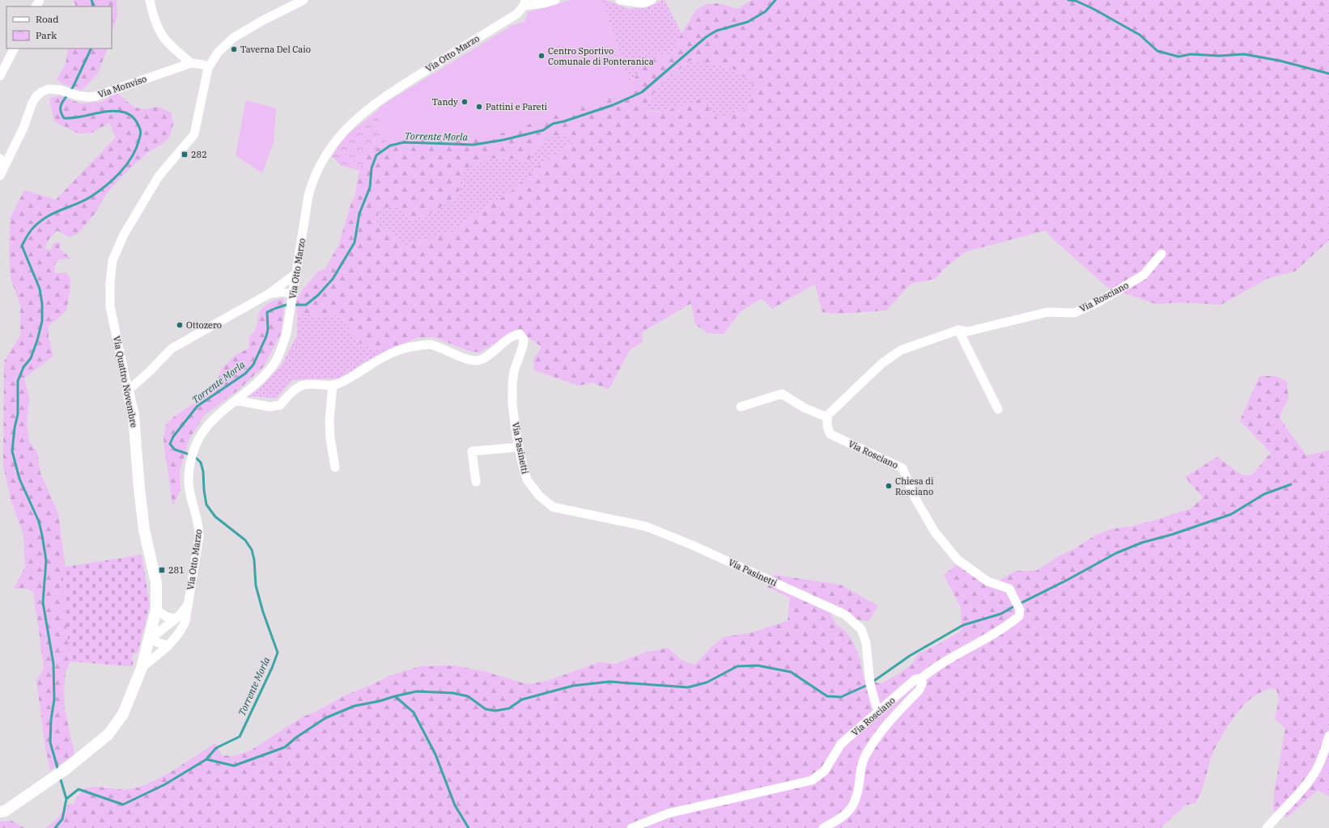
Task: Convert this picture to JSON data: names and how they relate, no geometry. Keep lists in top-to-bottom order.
{
  "streets": {
    "street": [
      "Via Otto Marzo",
      "Via Monviso",
      "Via Rosciano",
      "Via Quattro Novembre",
      "Via Pasinetti"
    ]
  },
  "crossings": [
    ["Via Otto Marzo", "Via Quattro Novembre"],
    ["Via Otto Marzo", "Via Pasinetti"],
    ["Via Rosciano", "Via Pasinetti"]
  ],
  "water": ["Torrente Morla"],
  "places": {
    "other": [
      "Taverna Del Caio",
      "Centro Sportivo Comunale di Ponteranica",
      "Tandy",
      "Pattini e Pareti",
      "Ottozero",
      "Chiesa di Rosciano"
    ],
    "transit": ["282", "281"]
  },
  "legend": ["Road", "Park"]
}
